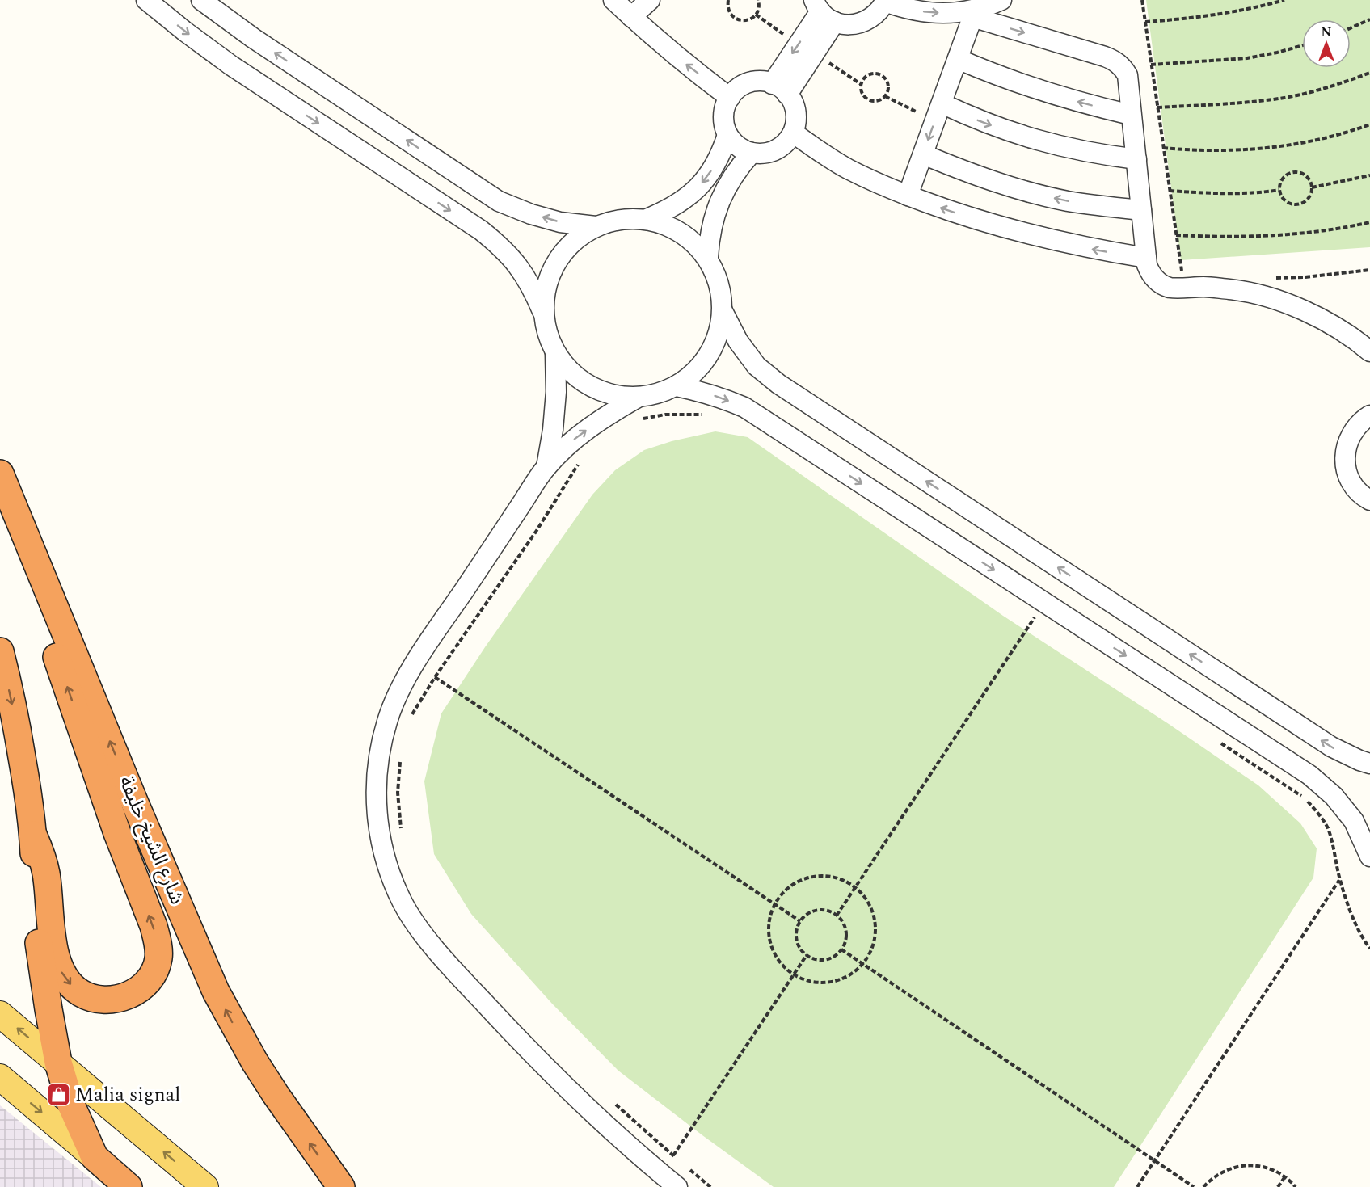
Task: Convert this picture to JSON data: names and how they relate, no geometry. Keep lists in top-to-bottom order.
{
  "streets": {
    "highway": ["شارع الشيخ خليفة"]
  },
  "places": {
    "shop": ["Malia signal"]
  },
  "north": "top"
}
